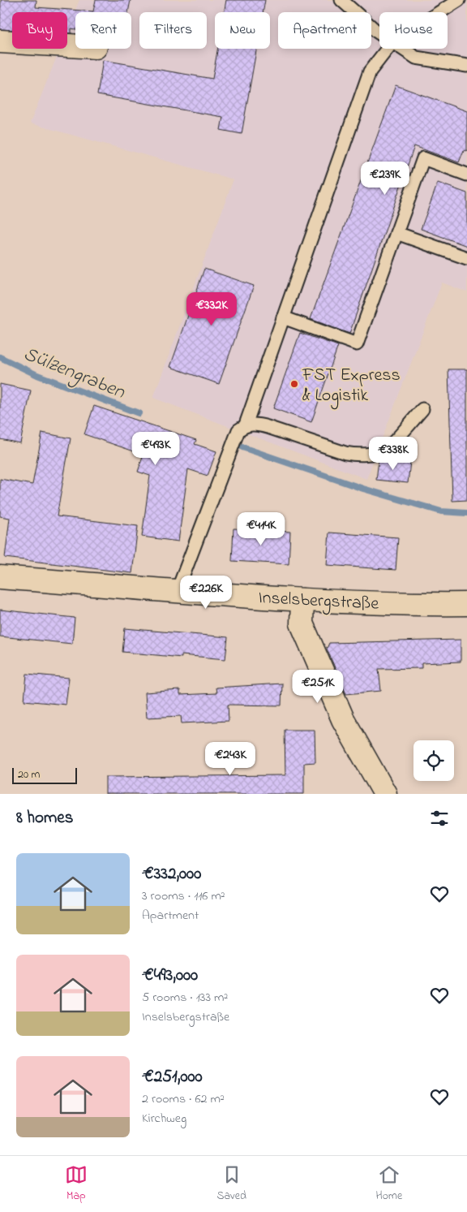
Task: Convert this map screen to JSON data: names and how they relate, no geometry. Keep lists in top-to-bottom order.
{
  "streets": {
    "street": ["Inselsbergstraße"]
  },
  "water": ["Sülzengraben"],
  "places": ["FST Express & Logistik"],
  "scale_bar": "20 m",
  "page": {
    "chip": [
      "Buy",
      "Rent",
      "Filters",
      "New",
      "Apartment",
      "House"
    ],
    "price": [
      "€239K",
      "€332K",
      "€493K",
      "€338K",
      "€414K",
      "€226K",
      "€251K",
      "€243K"
    ],
    "scale": "20 m",
    "heading": "8 homes",
    "list": [
      {
        "name": "€332,000",
        "note": "3 rooms · 116 m² · Apartment"
      },
      {
        "name": "€493,000",
        "note": "5 rooms · 133 m² · Inselsbergstraße"
      },
      {
        "name": "€251,000",
        "note": "2 rooms · 62 m² · Kirchweg"
      }
    ],
    "tabs": ["Map", "Saved", "Home"]
  }
}
